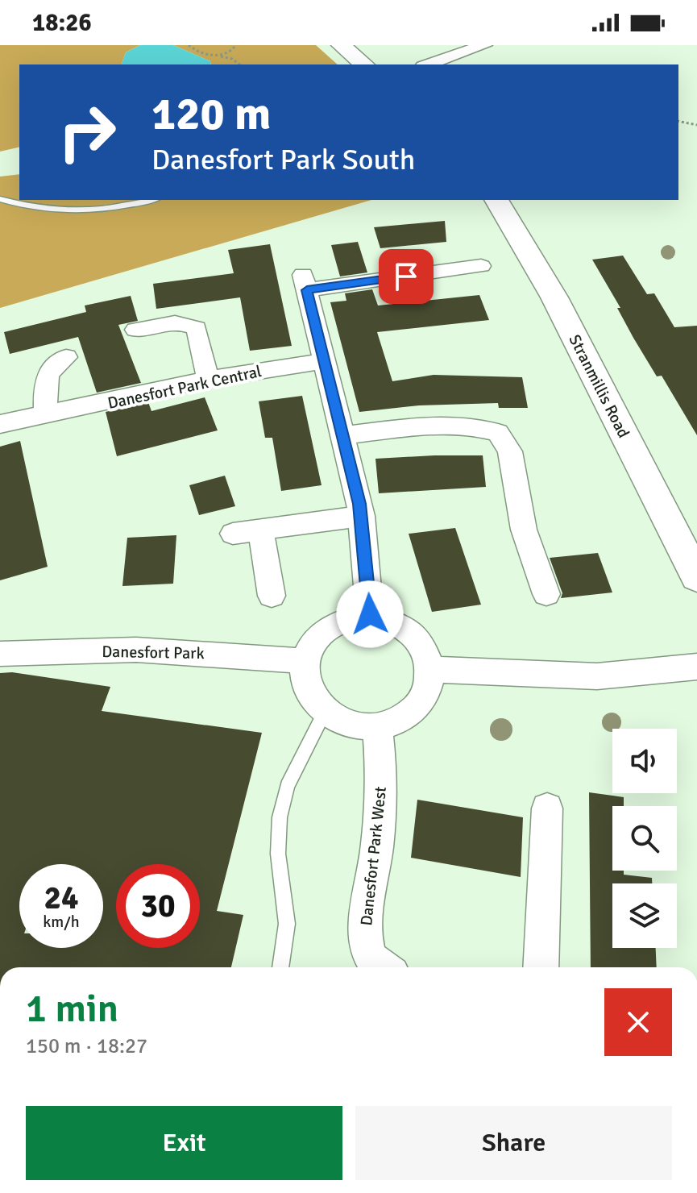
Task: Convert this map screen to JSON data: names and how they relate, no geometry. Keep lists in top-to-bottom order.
{
  "streets": {
    "street": [
      "Stranmillis Road",
      "Danesfort Park Central",
      "Danesfort Park",
      "Danesfort Park West"
    ]
  },
  "crossings": [
    ["Danesfort Park", "Danesfort Park West"]
  ],
  "page": {
    "status": "18:26",
    "turn": ["120 m", "Danesfort Park South"],
    "speed": "24 km/h",
    "limit": "30",
    "heading": ["1 min", "150 m · 18:27"],
    "buttons": ["Exit", "Share"]
  }
}
